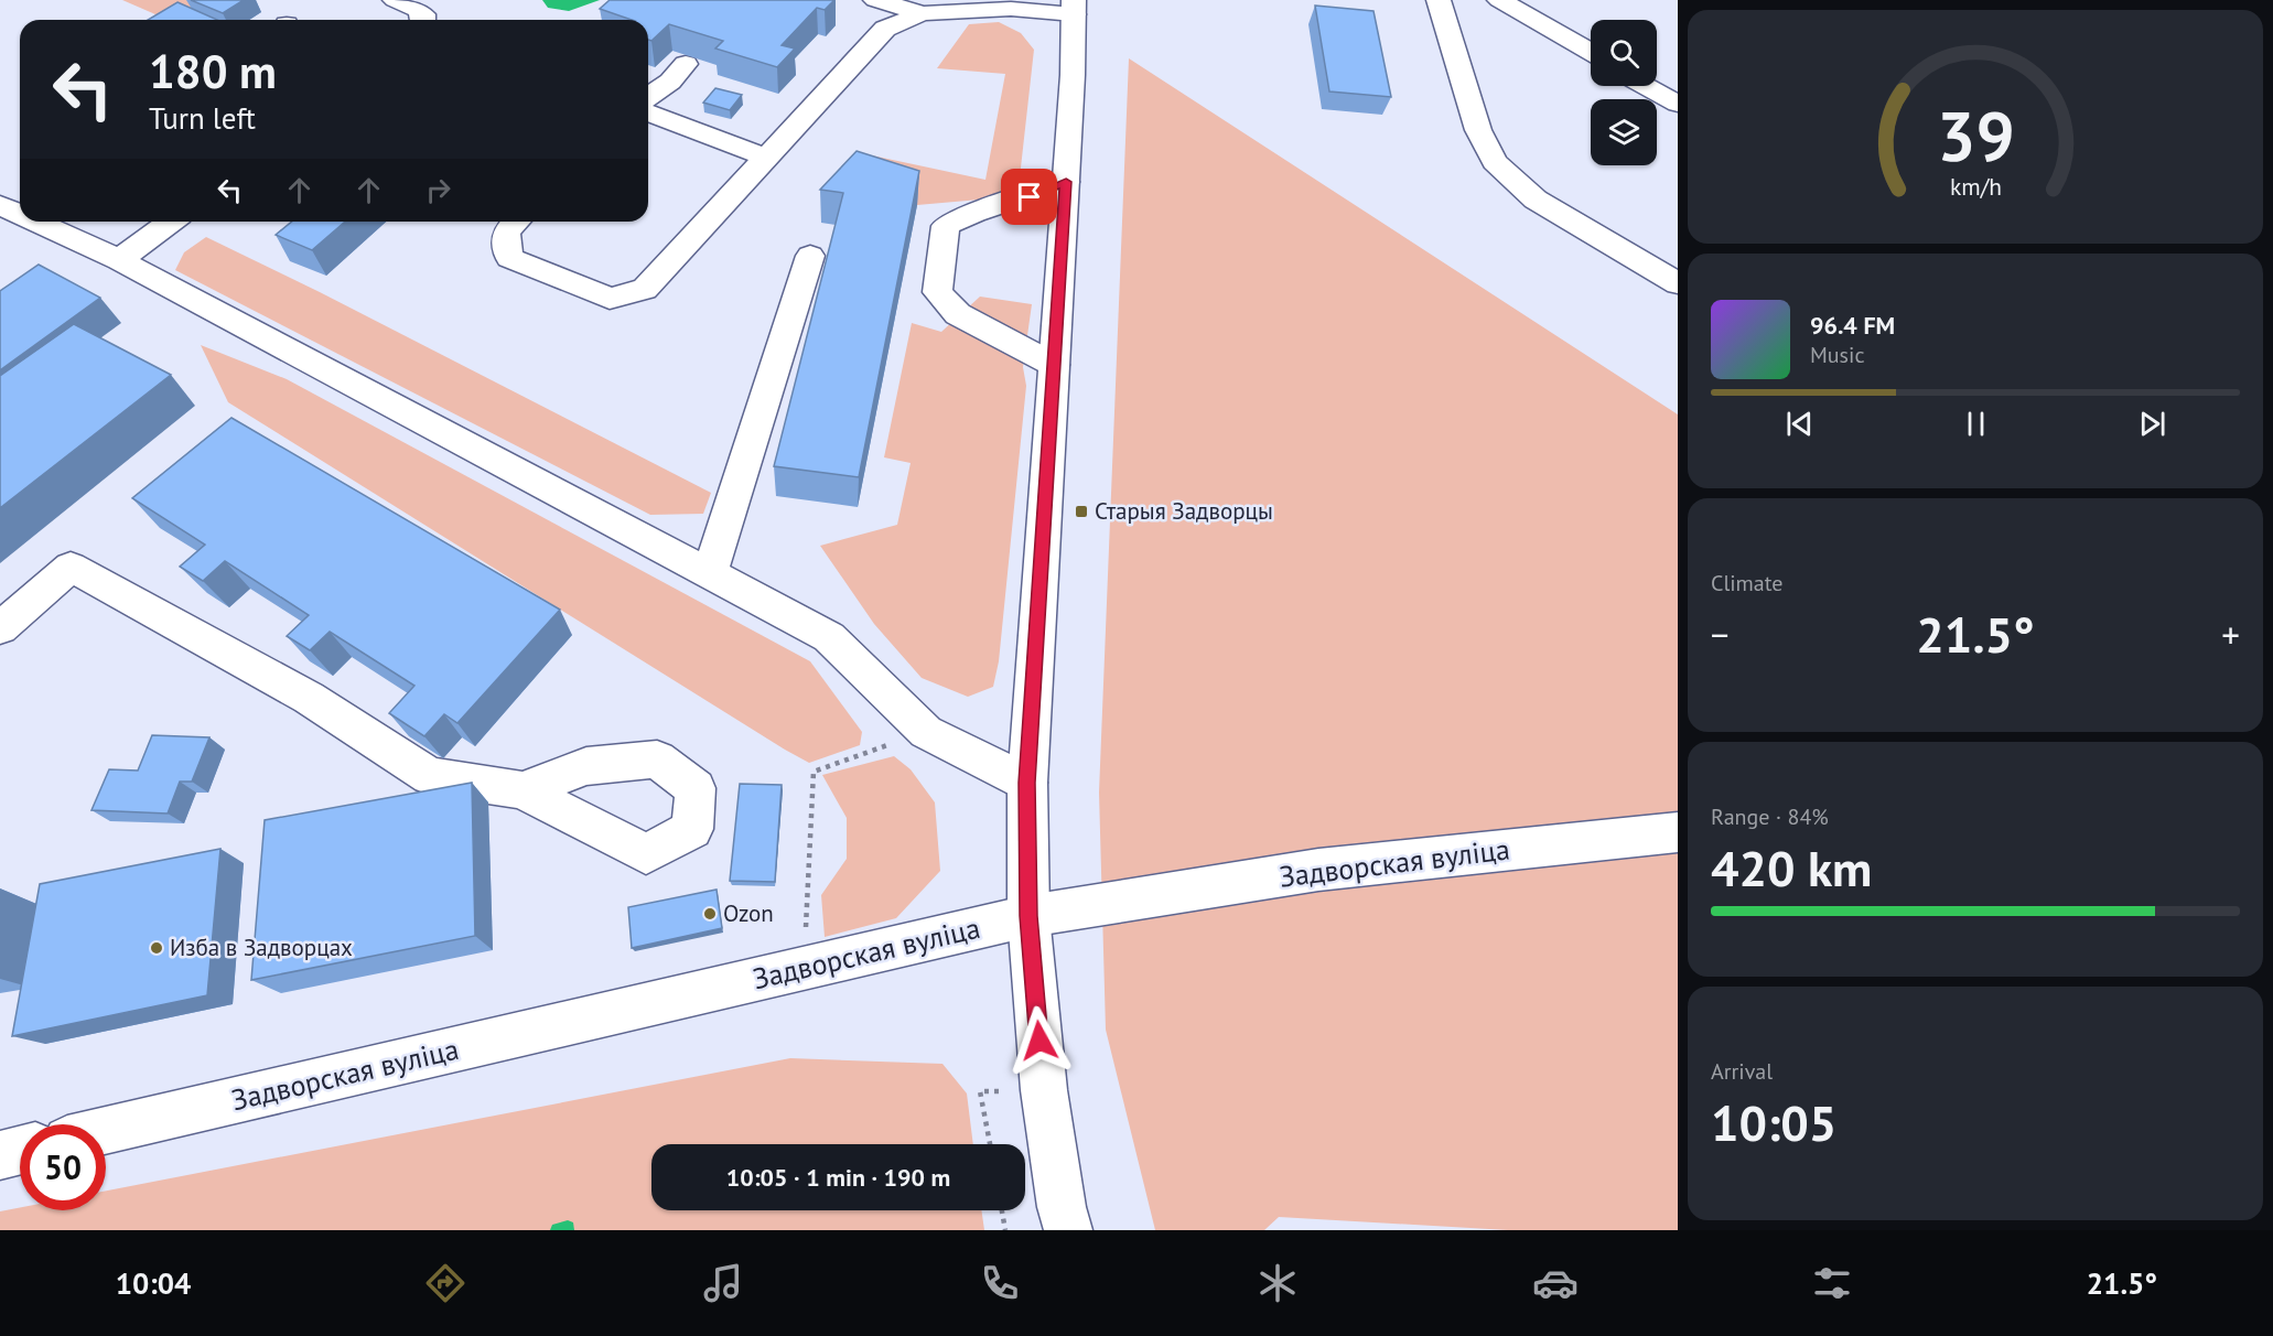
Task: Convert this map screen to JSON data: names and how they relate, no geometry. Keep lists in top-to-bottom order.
{
  "streets": {
    "main road": ["Задворская вуліца"]
  },
  "places": {
    "transit": ["Старыя Задворцы"],
    "other": ["Ozon", "Изба в Задворцах"]
  },
  "page": {
    "turn": ["180 m", "Turn left"],
    "song": ["96.4 FM", "Music"],
    "tile": [
      "Climate",
      ["Range · 84%", "420 km"],
      ["Arrival", "10:05"]
    ],
    "heat": ["−", "21.5°", "+"],
    "limit": "50",
    "trip": "10:05 · 1 min · 190 m",
    "tabs": ["10:04", "21.5°"],
    "gauge": ["39", "km/h"]
  }
}
